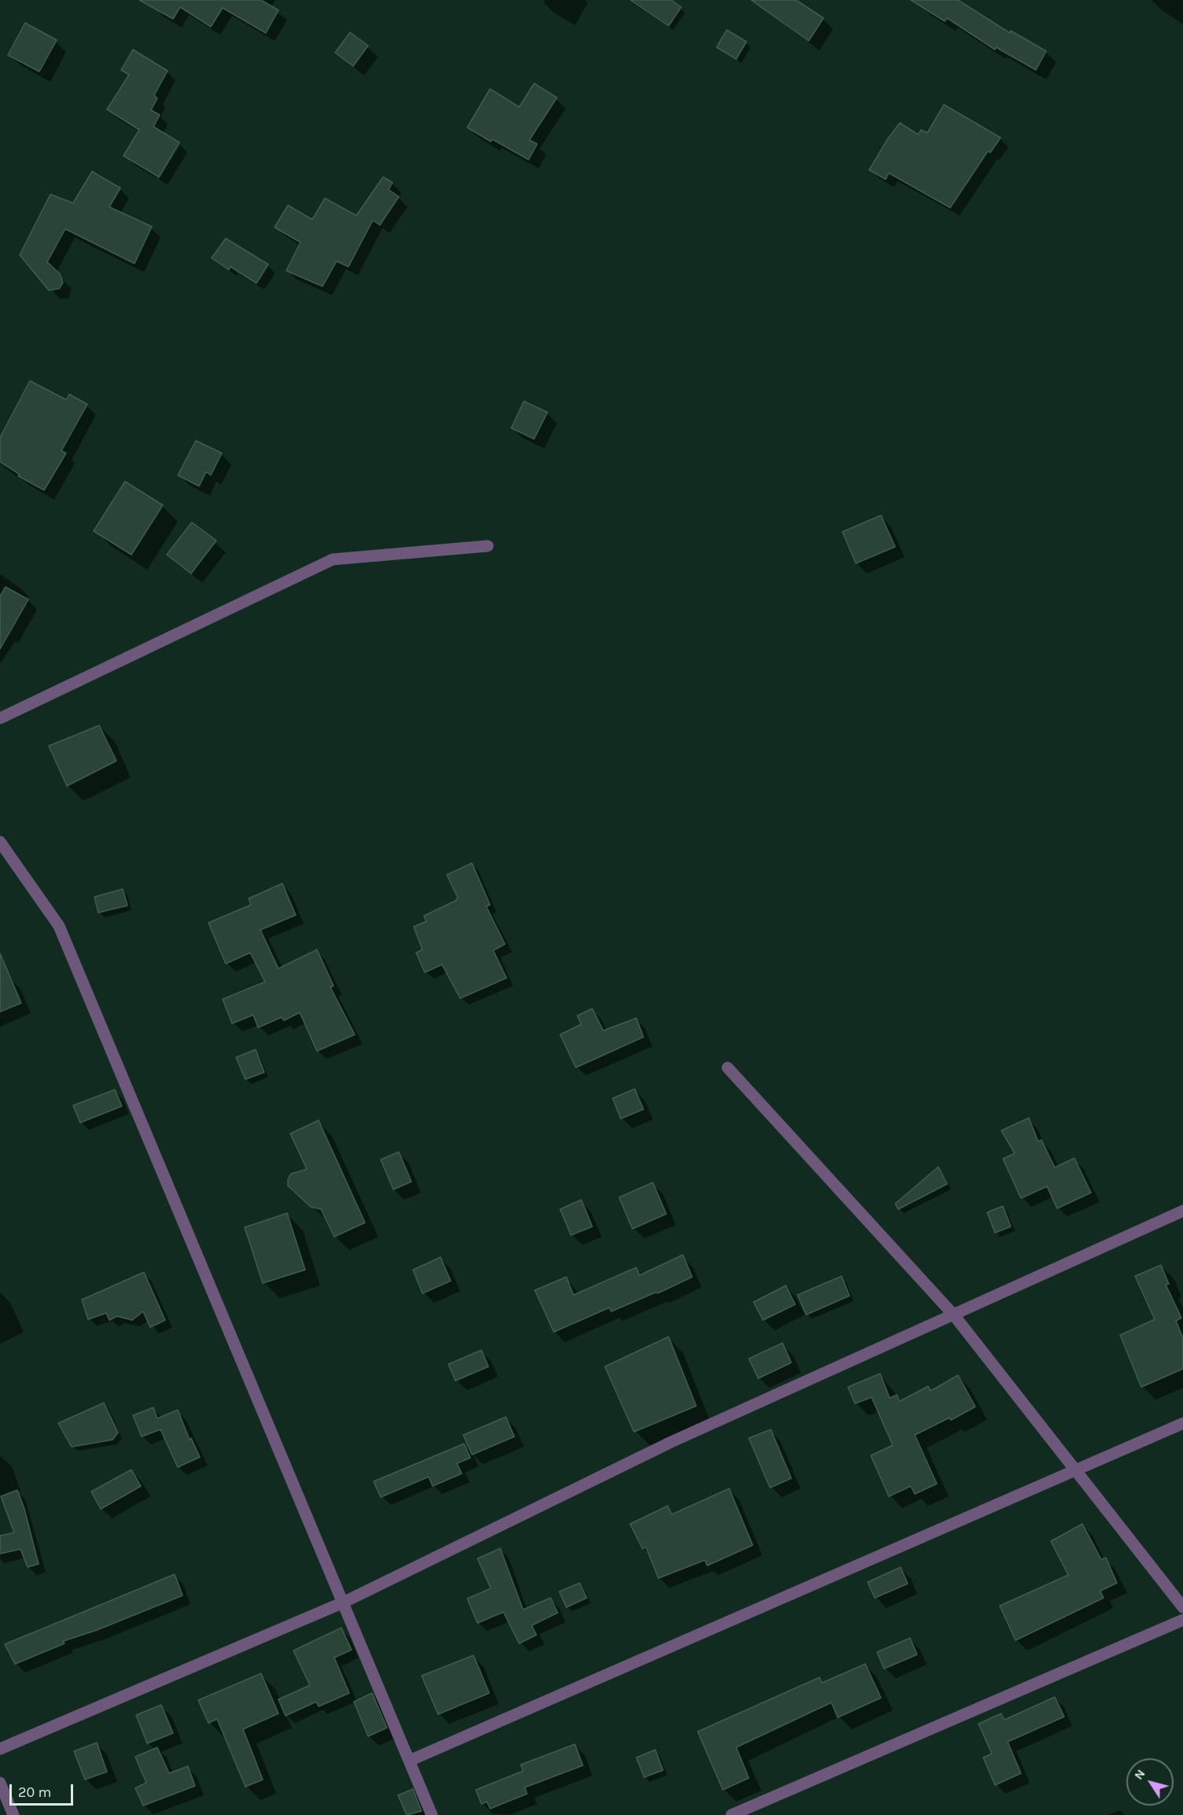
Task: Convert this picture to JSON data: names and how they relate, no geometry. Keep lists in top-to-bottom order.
{
  "scale_bar": "20 m",
  "north": "top left"
}
